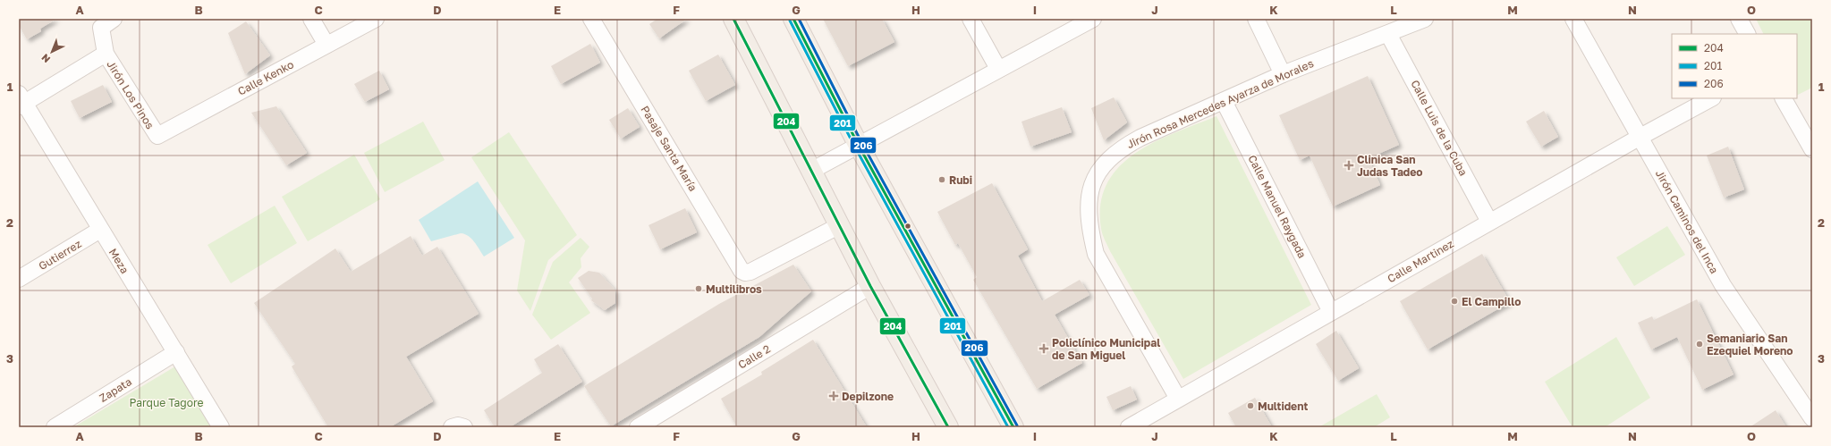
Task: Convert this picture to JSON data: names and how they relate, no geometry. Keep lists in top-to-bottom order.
{
  "streets": {
    "street": [
      "Calle Kenko",
      "Jirón Los Pinos",
      "Jirón Rosa Mercedes Ayarza de Morales",
      "Calle Luis de la Cuba",
      "Pasaje Santa María",
      "Calle Manuel Raygada",
      "Jirón Caminos del Inca",
      "Gutierrez",
      "Meza",
      "Calle Martinez",
      "Calle 2",
      "Zapata"
    ]
  },
  "crossings": [
    ["Calle Kenko", "Jirón Los Pinos"],
    ["Jirón Rosa Mercedes Ayarza de Morales", "Calle Luis de la Cuba"],
    ["Jirón Rosa Mercedes Ayarza de Morales", "Calle Manuel Raygada"],
    ["Jirón Rosa Mercedes Ayarza de Morales", "Calle Martinez"],
    ["Calle Luis de la Cuba", "Calle Martinez"],
    ["Calle Manuel Raygada", "Calle Martinez"],
    ["Jirón Caminos del Inca", "Calle Martinez"],
    ["Gutierrez", "Meza"],
    ["Meza", "Zapata"]
  ],
  "parks": ["Parque Tagore"],
  "places": {
    "health": ["Clinica San Judas Tadeo", "Policlínico Municipal de San Miguel", "Depilzone"],
    "other": [
      "Rubi",
      "Multilibros",
      "El Campillo",
      "Semaniario San Ezequiel Moreno",
      "Multident"
    ]
  },
  "lines": ["transit line 204", "transit line 206", "transit line 201"],
  "legend": ["204", "201", "206"],
  "north": "bottom left",
  "grid": {
    "columns": [
      "A",
      "B",
      "C",
      "D",
      "E",
      "F",
      "G",
      "H",
      "I",
      "J",
      "K",
      "L",
      "M",
      "N",
      "O"
    ],
    "rows": ["1", "2", "3"]
  }
}
